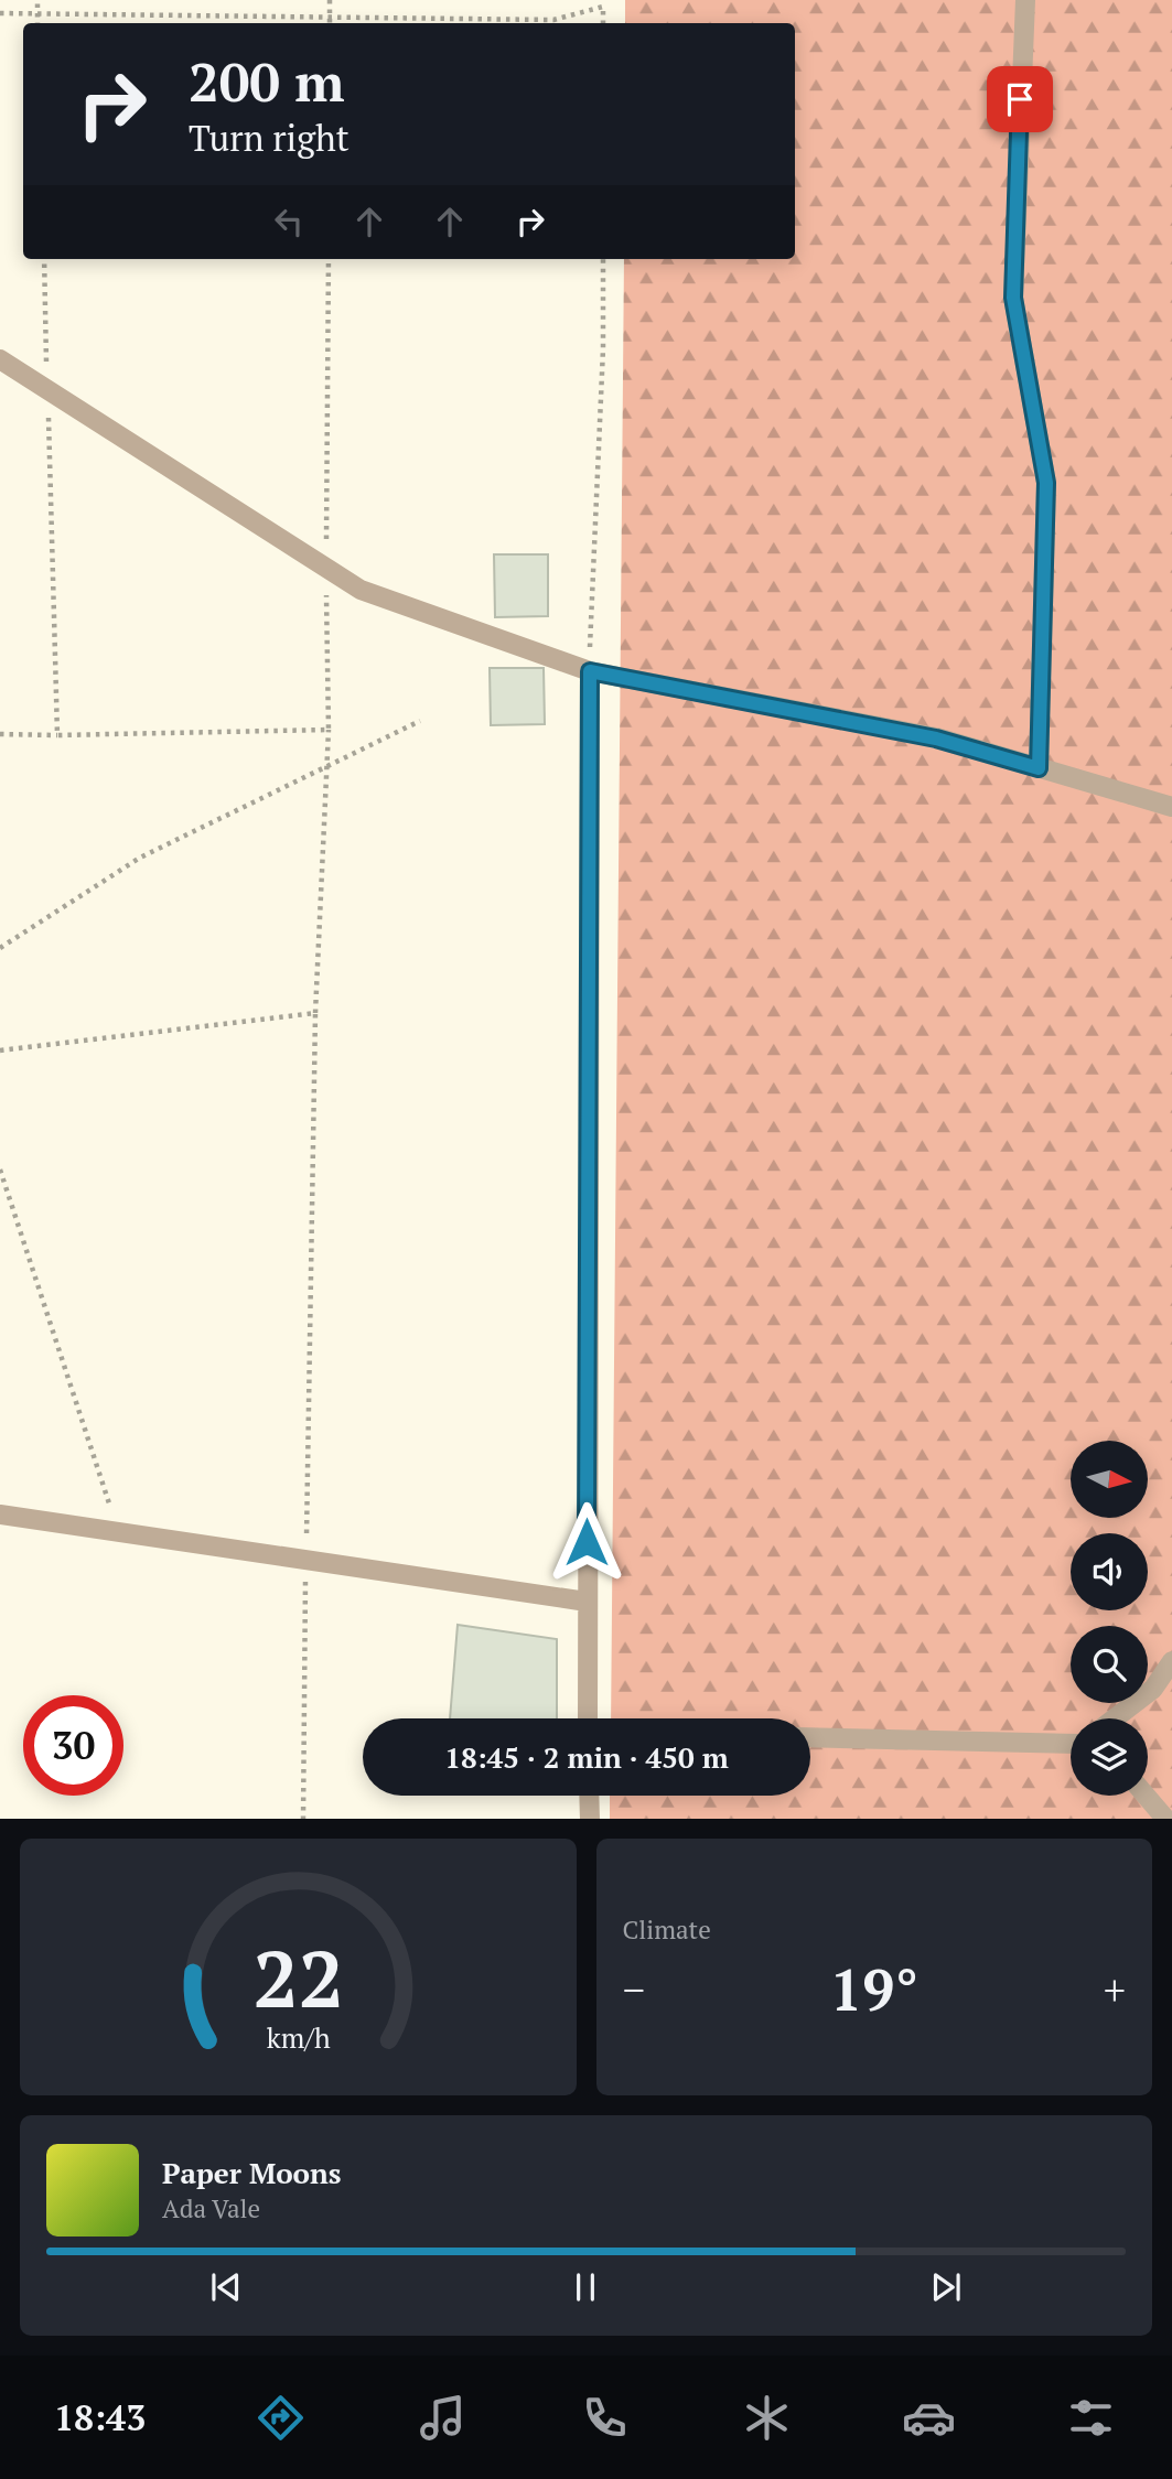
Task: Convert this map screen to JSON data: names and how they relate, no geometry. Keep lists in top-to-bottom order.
{
  "north": "right",
  "page": {
    "turn": ["200 m", "Turn right"],
    "limit": "30",
    "trip": "18:45 · 2 min · 450 m",
    "tile": "Climate",
    "heat": ["−", "19°", "+"],
    "song": ["Paper Moons", "Ada Vale"],
    "tabs": "18:43",
    "gauge": ["22", "km/h"]
  }
}
